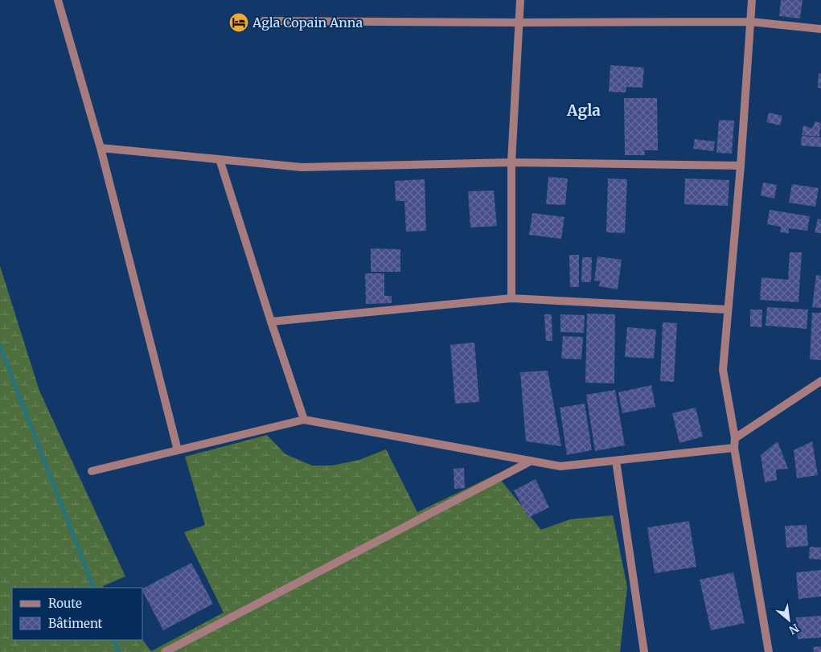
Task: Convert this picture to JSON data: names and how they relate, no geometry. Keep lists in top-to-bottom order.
{
  "districts": ["Agla"],
  "places": {
    "hotel": ["Agla Copain Anna"]
  },
  "legend": ["Route", "Bâtiment"],
  "north": "bottom right"
}
